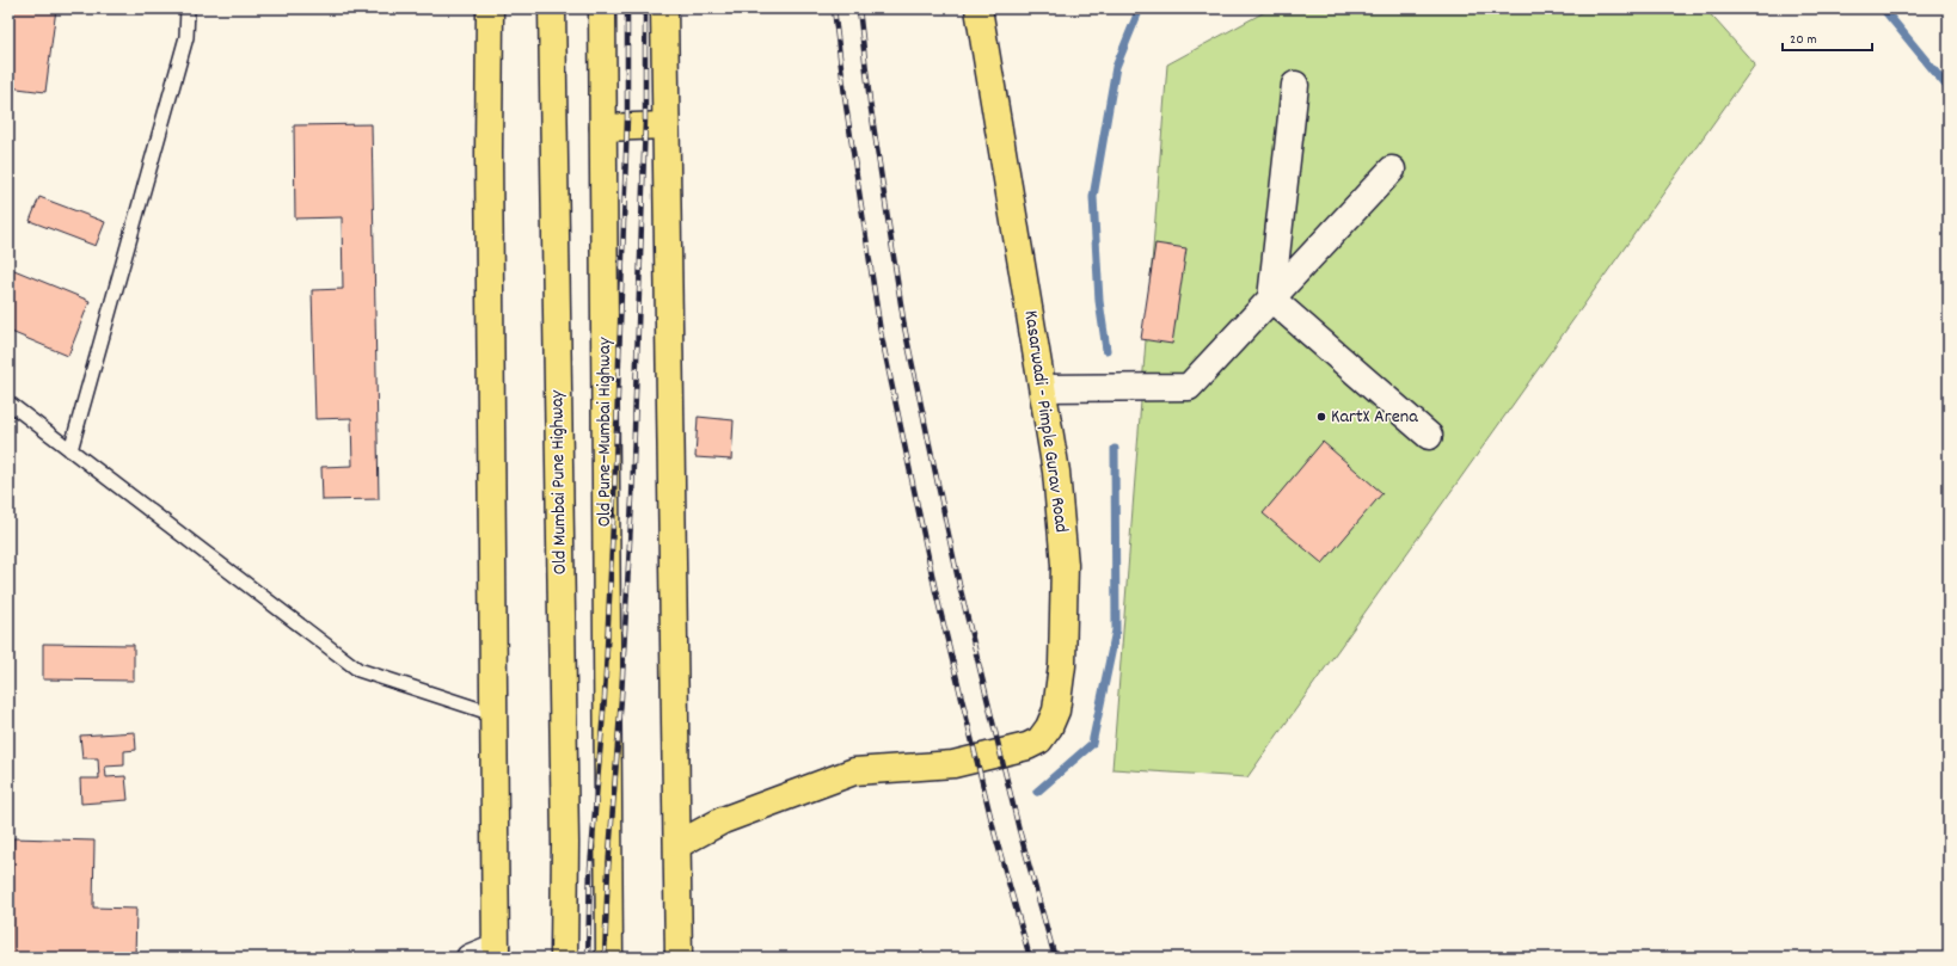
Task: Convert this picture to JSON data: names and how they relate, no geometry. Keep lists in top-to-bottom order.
{
  "streets": {
    "main road": ["Kasarwadi - Pimple Gurav Road", "Old Pune–Mumbai Highway", "Old Mumbai Pune Highway"]
  },
  "places": ["KartX Arena"],
  "scale_bar": "20 m"
}
